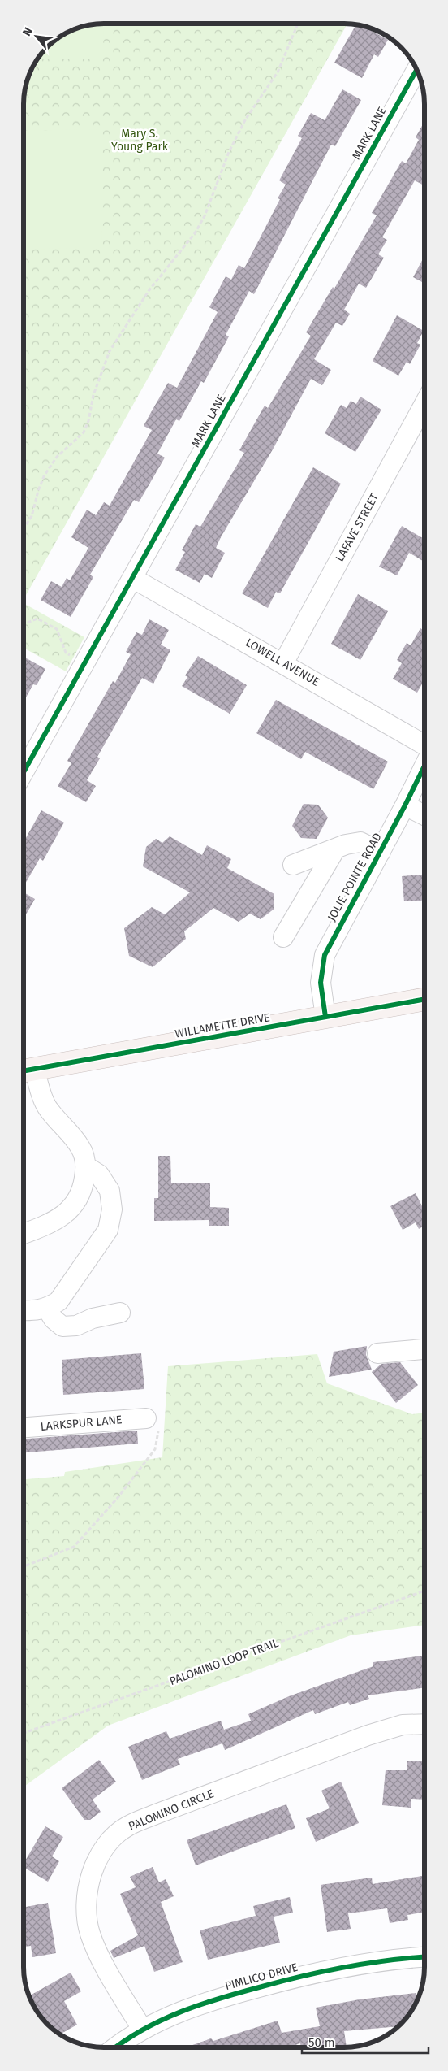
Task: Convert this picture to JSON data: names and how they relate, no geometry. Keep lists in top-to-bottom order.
{
  "streets": {
    "main road": ["WILLAMETTE DRIVE"],
    "street": [
      "MARK LANE",
      "LAFAVE STREET",
      "LOWELL AVENUE",
      "JOLIE POINTE ROAD",
      "LARKSPUR LANE",
      "PALOMINO CIRCLE",
      "PIMLICO DRIVE"
    ],
    "path": ["PALOMINO LOOP TRAIL"]
  },
  "crossings": [
    ["MARK LANE", "LOWELL AVENUE"],
    ["LAFAVE STREET", "LOWELL AVENUE"],
    ["JOLIE POINTE ROAD", "WILLAMETTE DRIVE"],
    ["PALOMINO CIRCLE", "PIMLICO DRIVE"]
  ],
  "parks": ["Mary S. Young Park"],
  "scale_bar": "50 m",
  "north": "top left"
}
